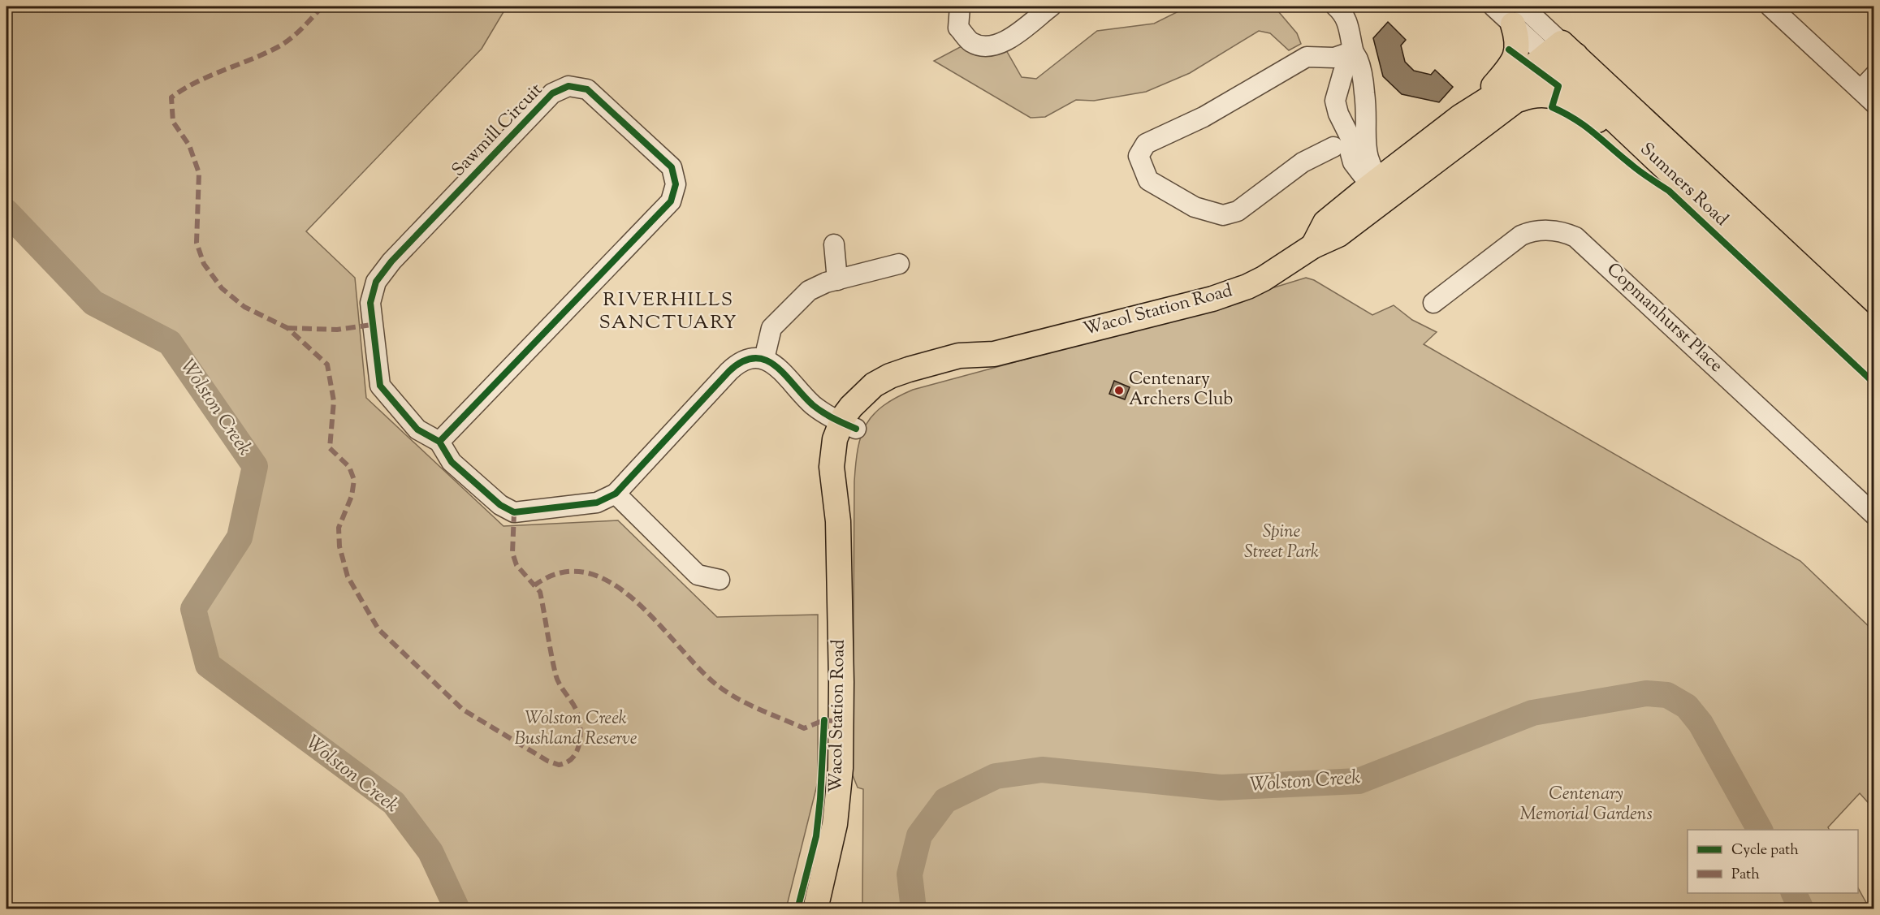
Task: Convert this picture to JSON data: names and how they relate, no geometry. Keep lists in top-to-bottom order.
{
  "streets": {
    "main road": ["Sumners Road", "Wacol Station Road"],
    "street": ["Sawmill Circuit", "Copmanhurst Place"]
  },
  "crossings": [
    ["Sumners Road", "Wacol Station Road"]
  ],
  "districts": ["RIVERHILLS SANCTUARY"],
  "water": ["Wolston Creek"],
  "parks": ["Spine Street Park", "Wolston Creek Bushland Reserve", "Centenary Memorial Gardens"],
  "places": ["Centenary Archers Club"],
  "legend": ["Cycle path", "Path"]
}
